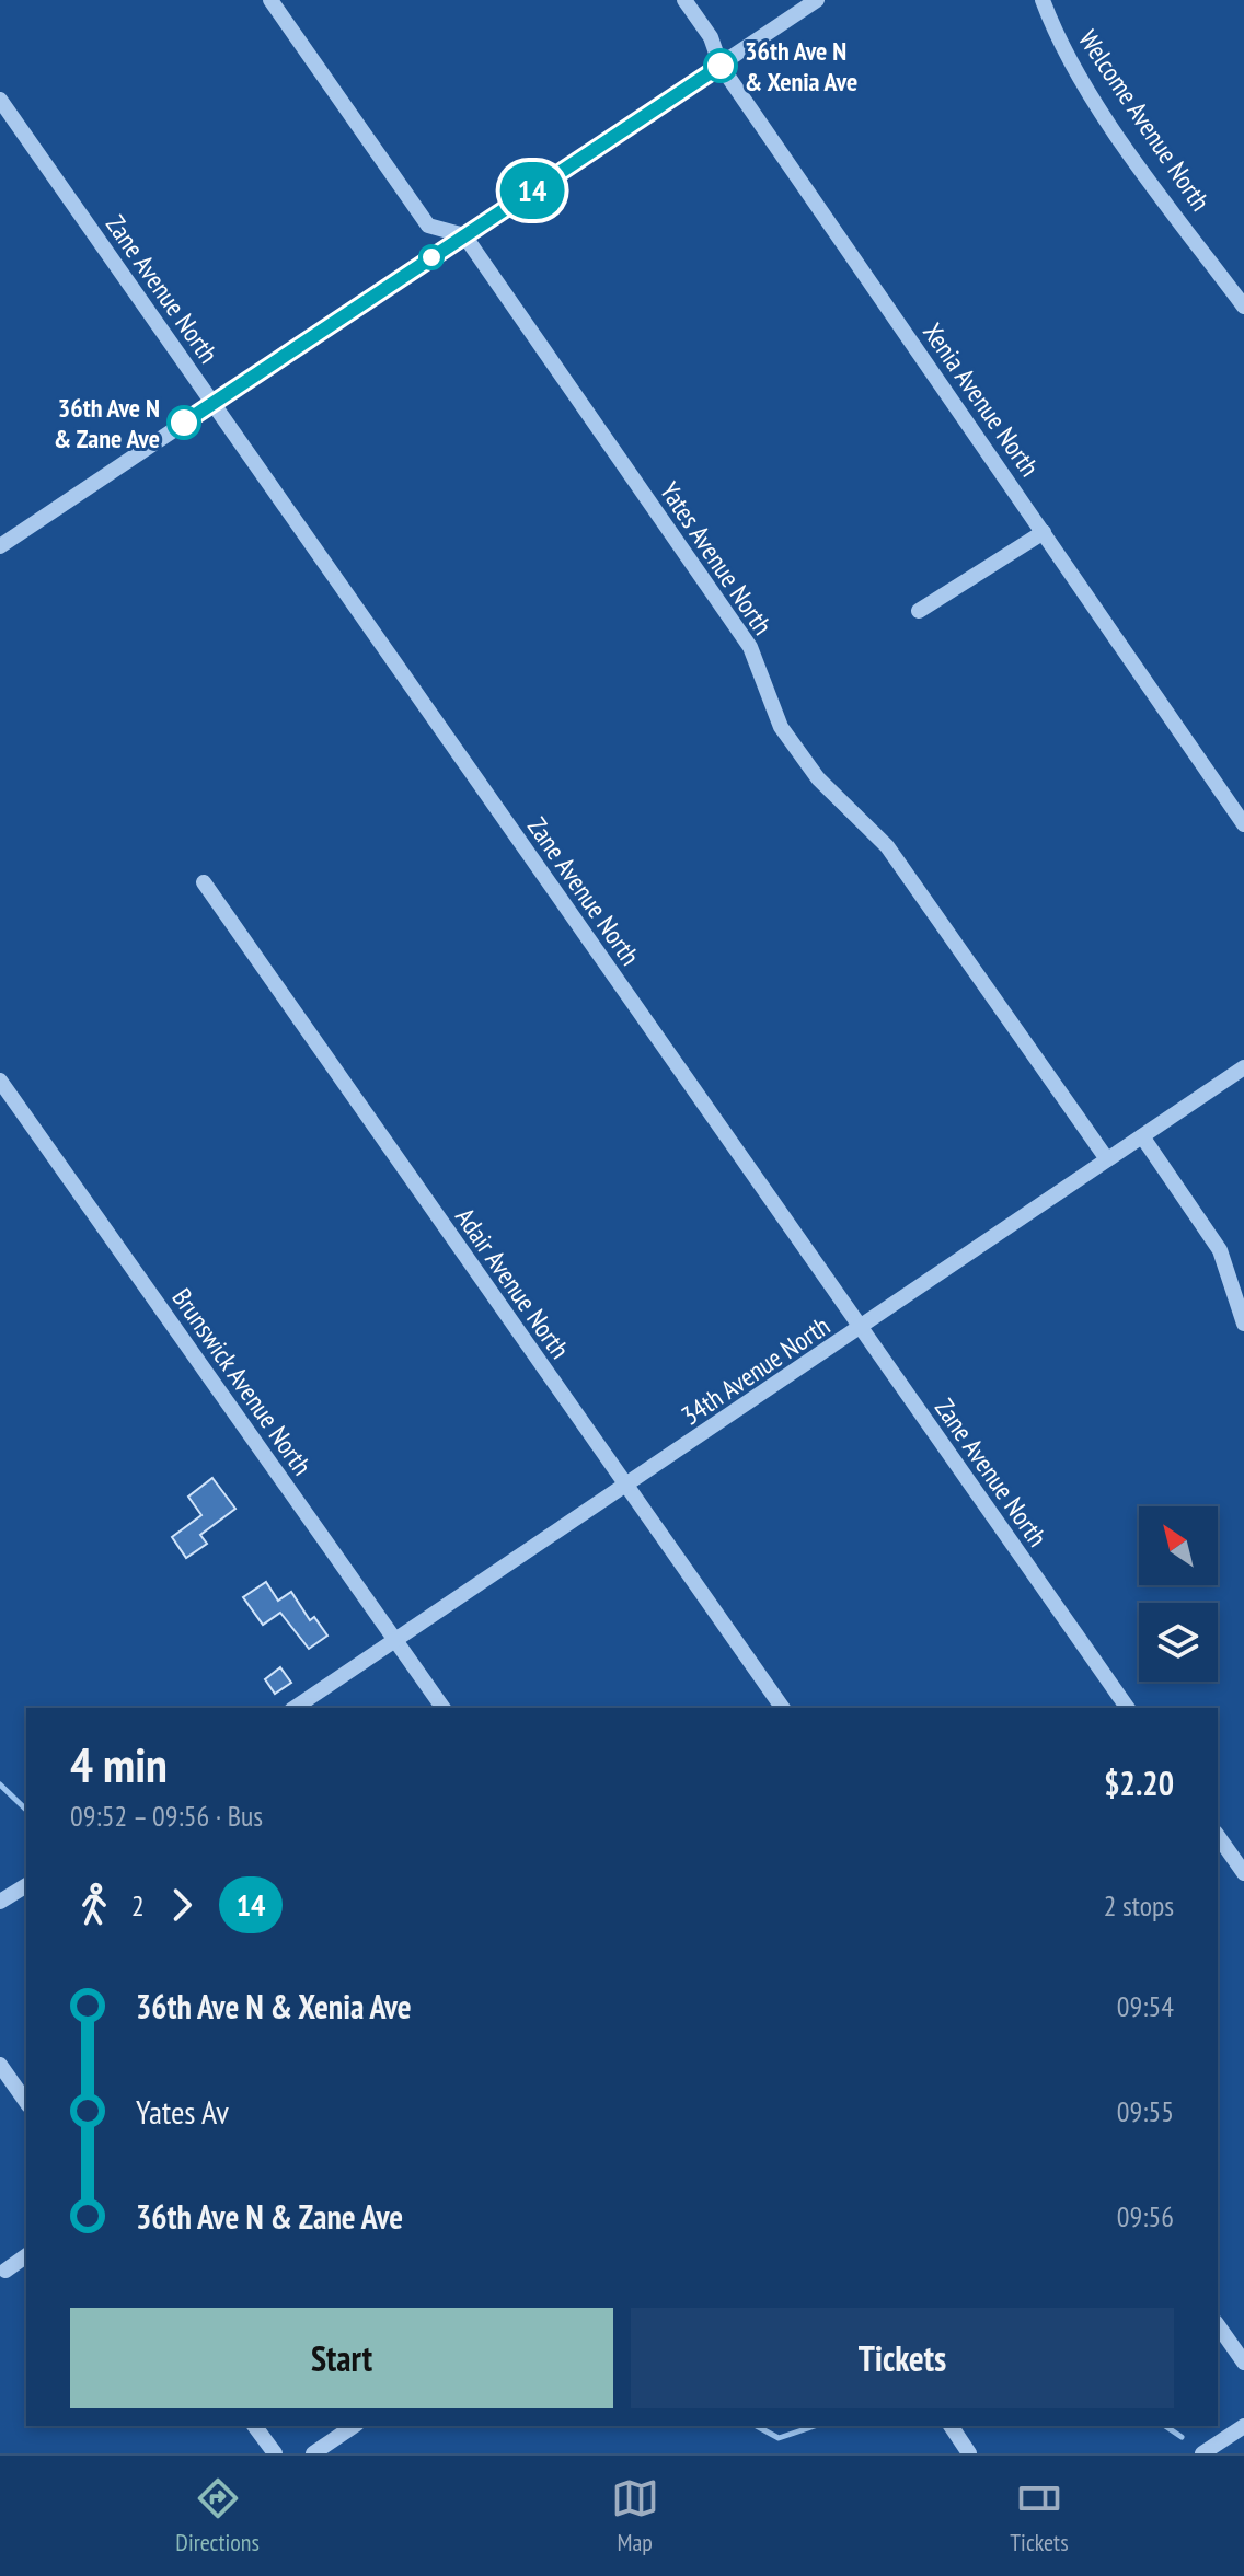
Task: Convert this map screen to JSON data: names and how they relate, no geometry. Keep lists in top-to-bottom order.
{
  "streets": {
    "street": [
      "Welcome Avenue North",
      "Zane Avenue North",
      "Xenia Avenue North",
      "Yates Avenue North",
      "Adair Avenue North",
      "34th Avenue North",
      "Brunswick Avenue North"
    ]
  },
  "crossings": [
    ["Zane Avenue North", "34th Avenue North"],
    ["Yates Avenue North", "34th Avenue North"],
    ["Adair Avenue North", "34th Avenue North"],
    ["34th Avenue North", "Brunswick Avenue North"]
  ],
  "places": ["36th Ave N & Xenia Ave", "36th Ave N & Zane Ave"],
  "lines": ["bus line 14"],
  "north": "top left",
  "page": {
    "on_map": "14",
    "heading": ["4 min", "09:52 – 09:56 · Bus", "$2.20"],
    "legs": ["2", "14", "2 stops"],
    "list": [
      {
        "name": "36th Ave N & Xenia Ave",
        "value": "09:54"
      },
      {
        "name": "Yates Av",
        "value": "09:55"
      },
      {
        "name": "36th Ave N & Zane Ave",
        "value": "09:56"
      }
    ],
    "buttons": ["Start", "Tickets"],
    "tabs": ["Directions", "Map", "Tickets"]
  }
}
